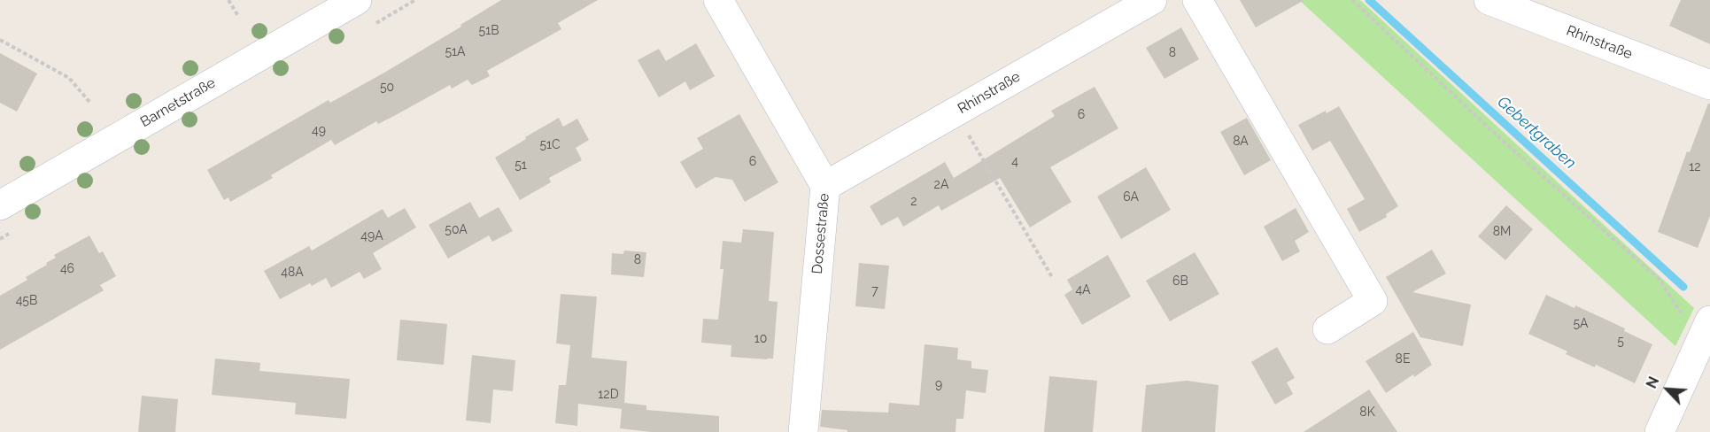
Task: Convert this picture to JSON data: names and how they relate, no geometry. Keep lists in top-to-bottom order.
{
  "streets": {
    "street": ["Rhinstraße", "Barnetstraße", "Dossestraße"]
  },
  "crossings": [
    ["Rhinstraße", "Dossestraße"]
  ],
  "water": ["Gebertgraben"],
  "house_numbers": [
    "51B",
    "51A",
    "8",
    "50",
    "6",
    "49",
    "8A",
    "51C",
    "6",
    "4",
    "51",
    "12",
    "2A",
    "6A",
    "2",
    "50A",
    "8M",
    "49A",
    "8",
    "46",
    "48A",
    "6B",
    "4A",
    "7",
    "45B",
    "5A",
    "10",
    "5",
    "8E",
    "9",
    "12D",
    "8K"
  ],
  "north": "top left"
}
